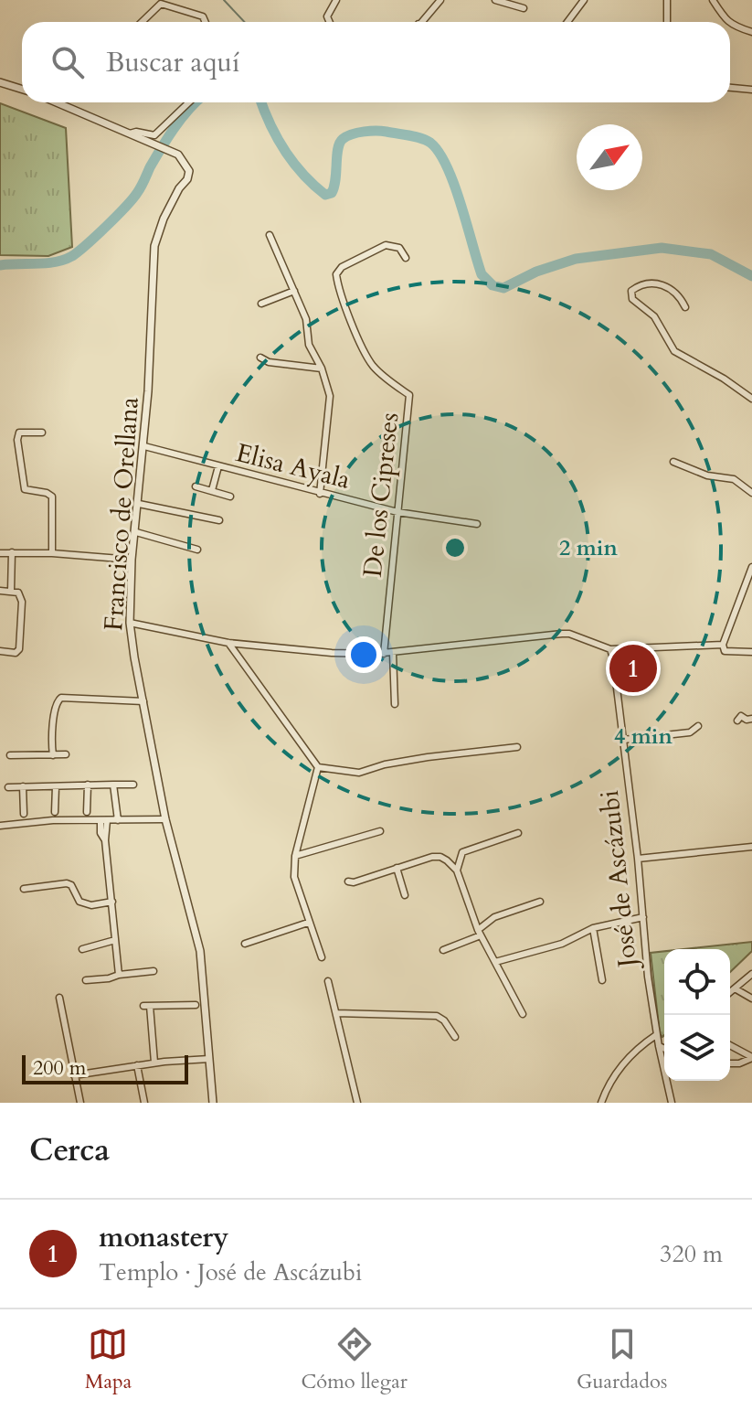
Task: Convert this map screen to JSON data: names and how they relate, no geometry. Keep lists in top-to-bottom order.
{
  "streets": {
    "street": [
      "Elisa Ayala",
      "De los Cipreses",
      "Francisco de Orellana",
      "José de Ascázubi"
    ]
  },
  "crossings": [
    ["Elisa Ayala", "De los Cipreses"],
    ["Elisa Ayala", "Francisco de Orellana"]
  ],
  "scale_bar": "200 m",
  "north": "top right",
  "page": {
    "search": "Buscar aquí",
    "pins": "1",
    "scale": "200 m",
    "heading": "Cerca",
    "list": [
      {
        "mark": "1",
        "name": "monastery",
        "note": "Templo · José de Ascázubi",
        "value": "320 m"
      }
    ],
    "nav": ["Mapa", "Cómo llegar", "Guardados"]
  },
  "rings": ["2 min", "4 min"]
}
